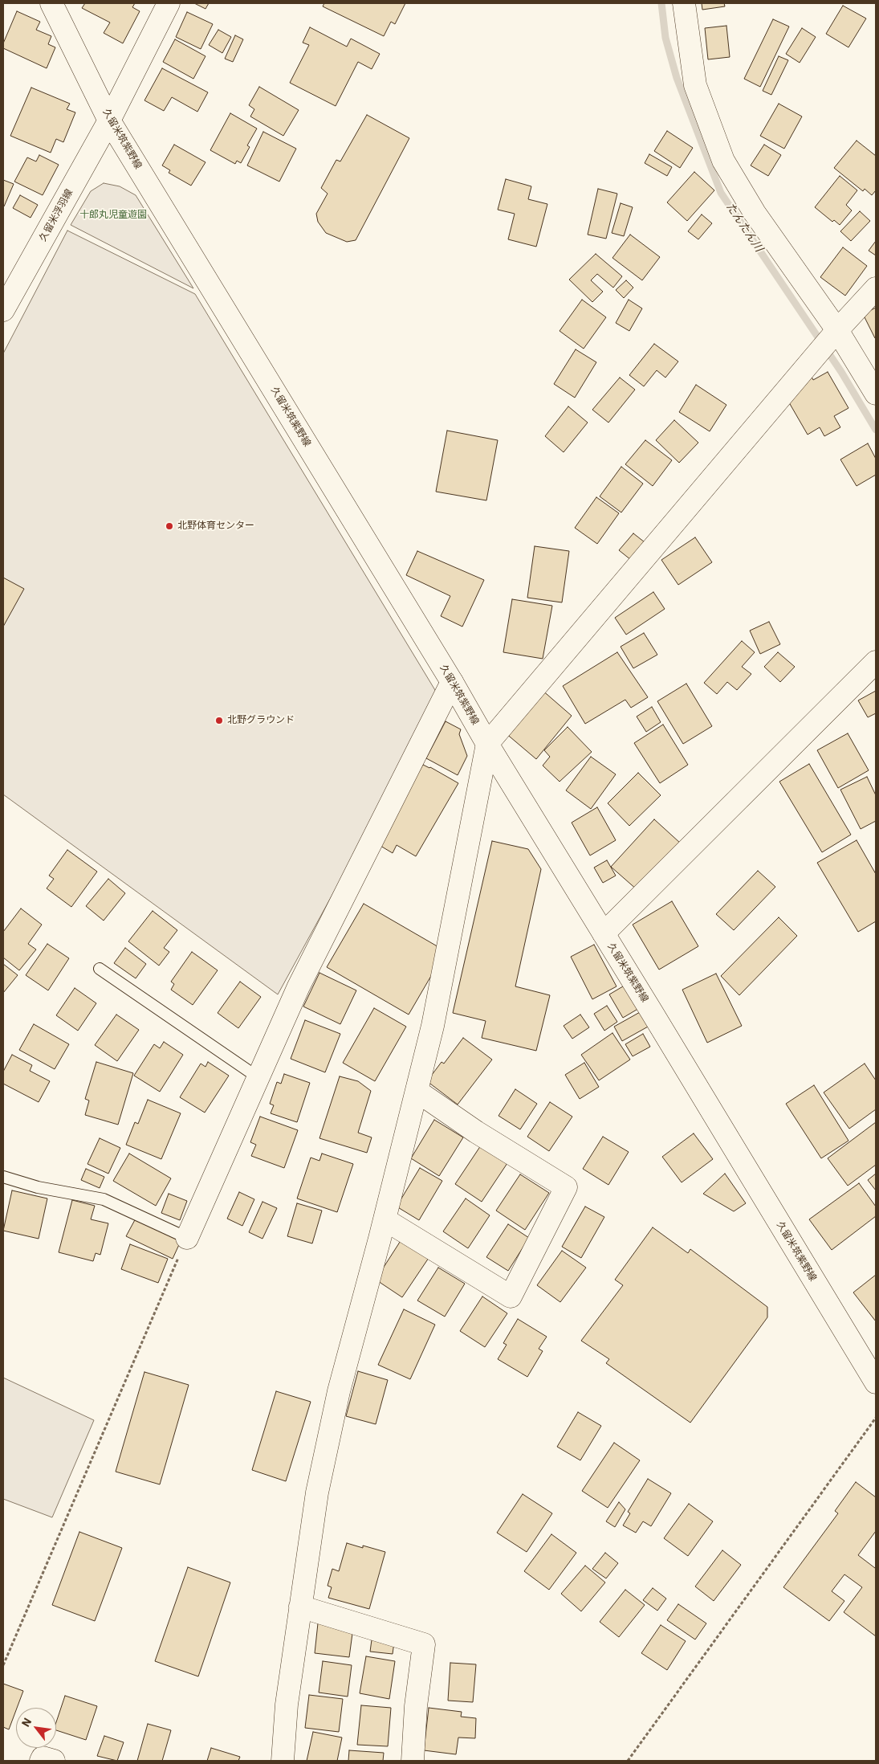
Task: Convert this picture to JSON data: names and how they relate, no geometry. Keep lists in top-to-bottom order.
{
  "streets": {
    "street": ["久留米筑紫野線", "久留米浮羽線"]
  },
  "crossings": [
    ["久留米筑紫野線", "久留米浮羽線"]
  ],
  "water": ["たんたん川"],
  "parks": ["十郎丸児童遊園"],
  "places": ["北野体育センター", "北野グラウンド"],
  "north": "top left"
}
